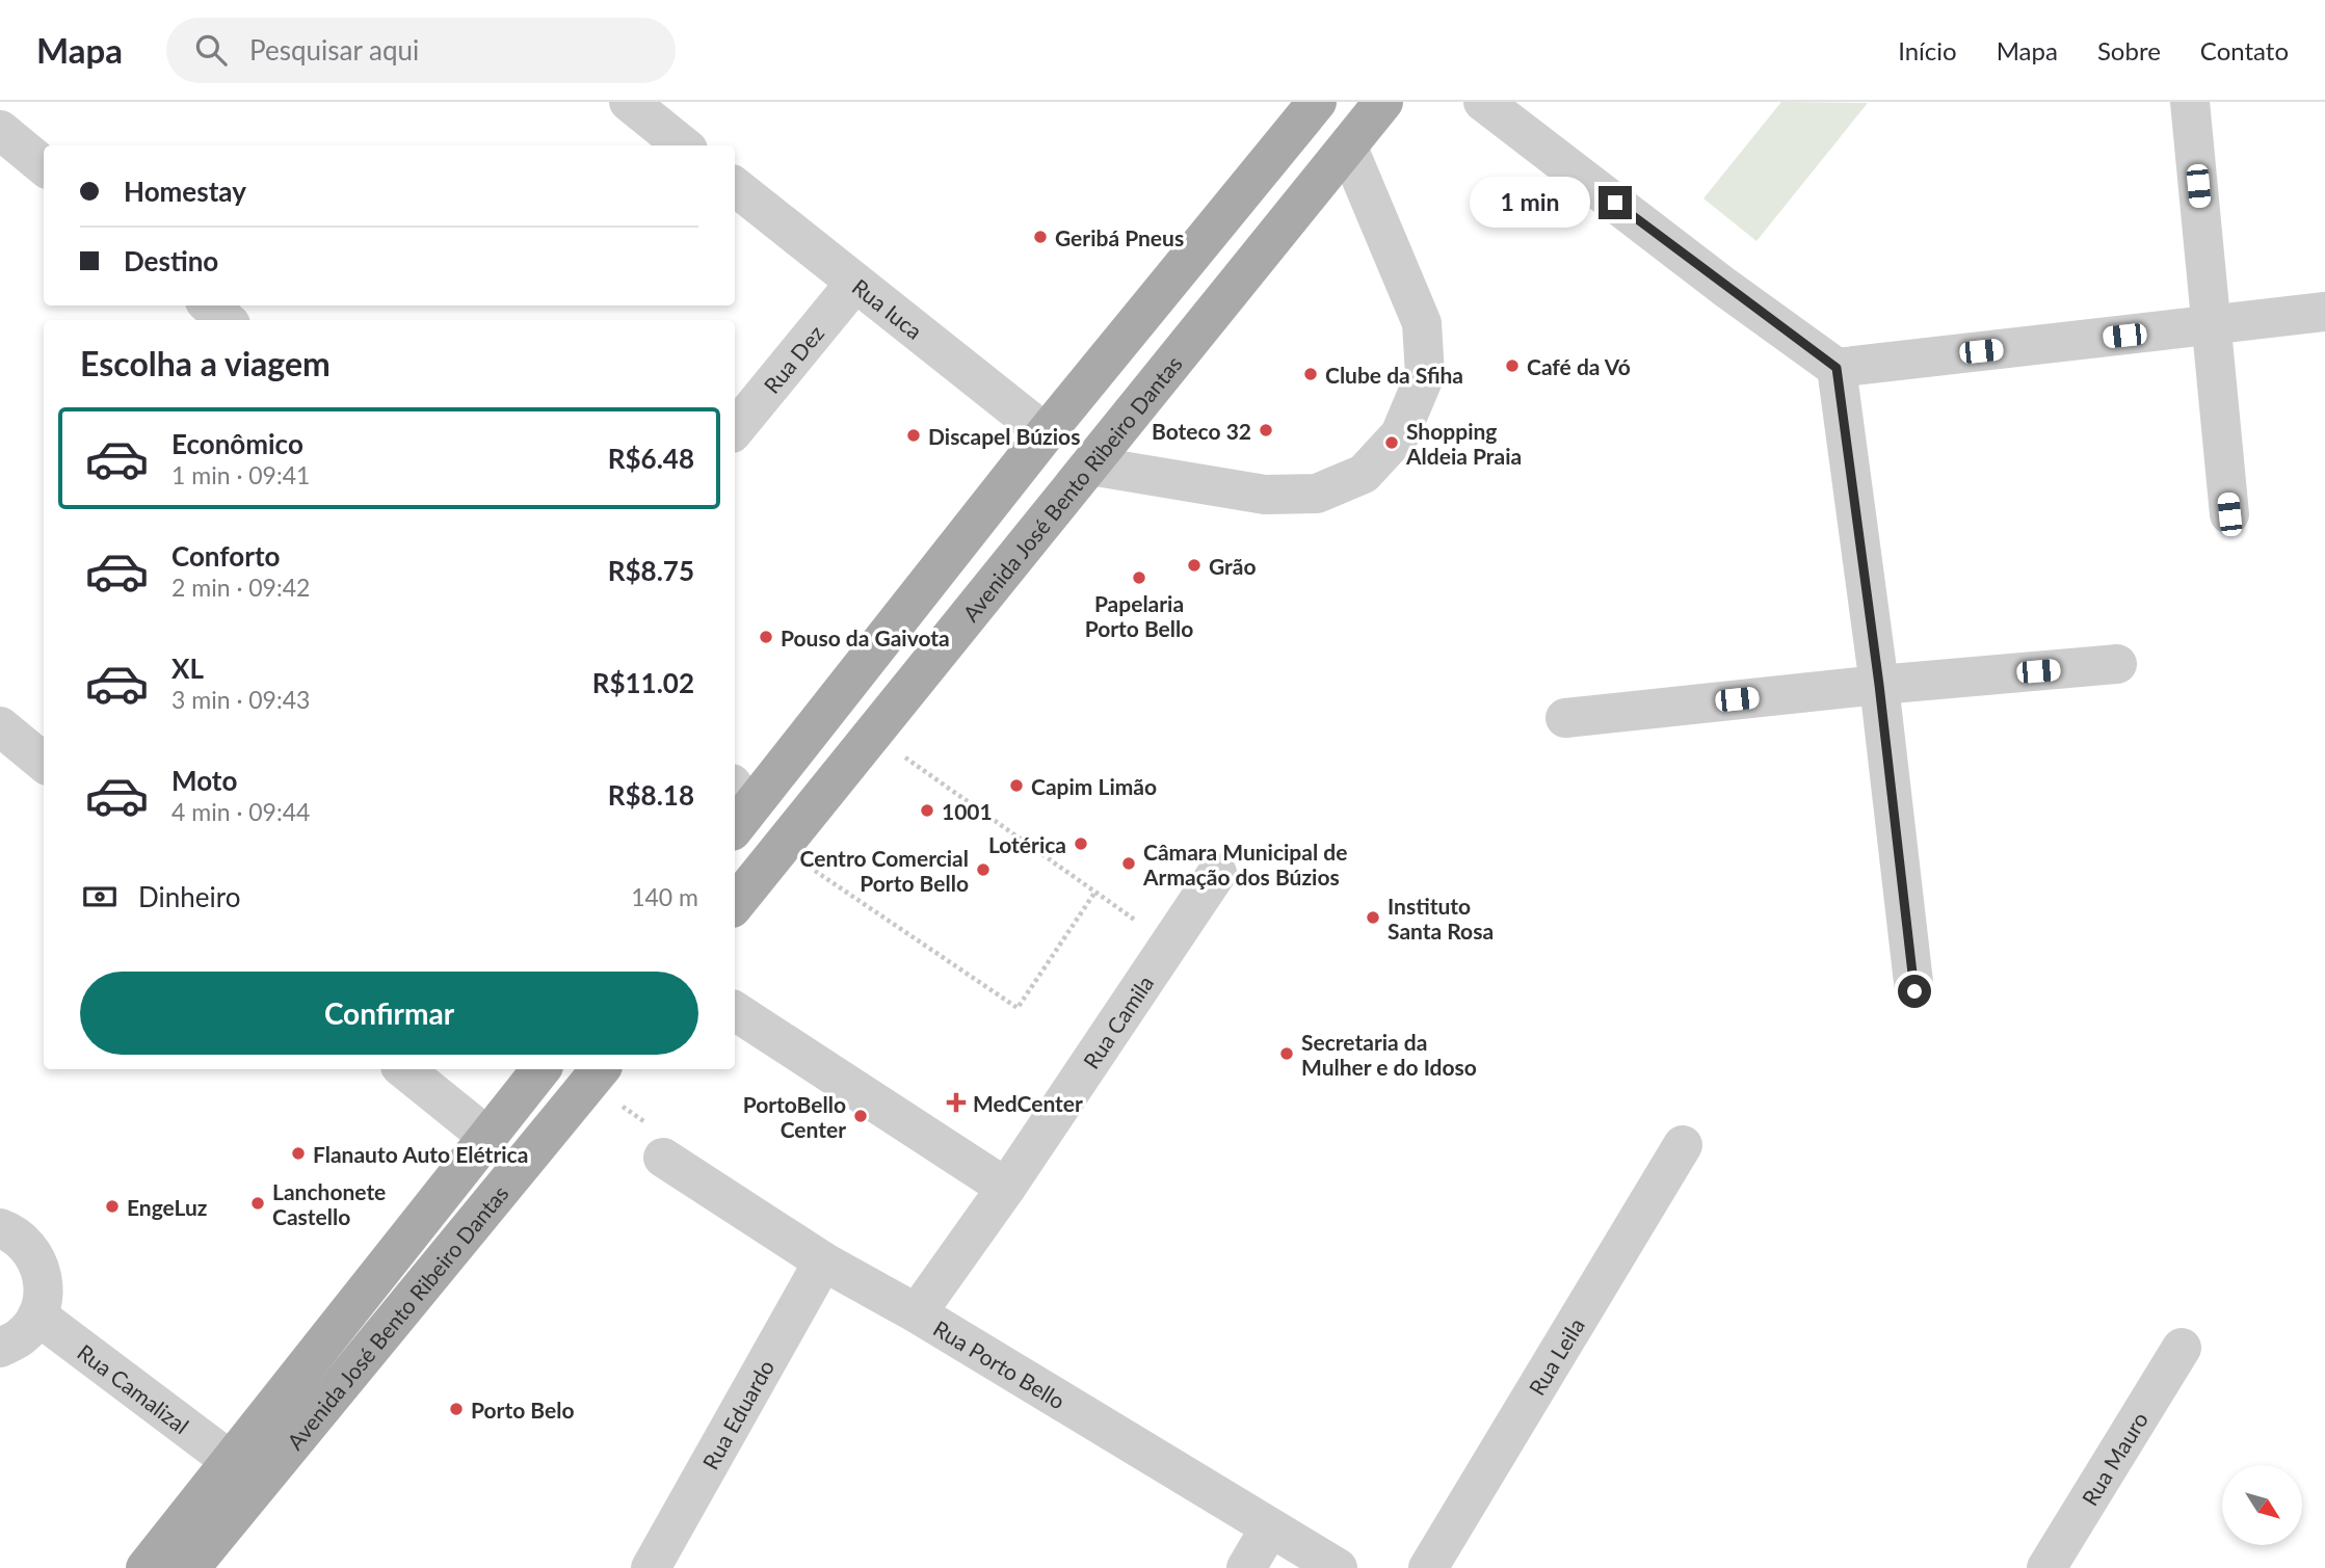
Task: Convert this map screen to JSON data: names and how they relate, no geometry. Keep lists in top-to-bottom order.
{
  "streets": {
    "main road": ["Avenida José Bento Ribeiro Dantas"],
    "street": [
      "Rua Iuca",
      "Rua Dez",
      "Rua Camila",
      "Rua Leila",
      "Rua Porto Bello",
      "Rua Camalizal",
      "Rua Eduardo",
      "Rua Mauro"
    ]
  },
  "crossings": [
    ["Rua Iuca", "Rua Dez"],
    ["Avenida José Bento Ribeiro Dantas", "Rua Camalizal"],
    ["Rua Camila", "Rua Porto Bello"],
    ["Rua Porto Bello", "Rua Eduardo"]
  ],
  "places": {
    "other": [
      "Geribá Pneus",
      "Café da Vó",
      "Clube da Sfiha",
      "Boteco 32",
      "Discapel Búzios",
      "Shopping Aldeia Praia",
      "Grão",
      "Papelaria Porto Bello",
      "Pouso da Gaivota",
      "Capim Limão",
      "1001",
      "Lotérica",
      "Câmara Municipal de Armação dos Búzios",
      "Centro Comercial Porto Bello",
      "Instituto Santa Rosa",
      "Secretaria da Mulher e do Idoso",
      "PortoBello Center",
      "Flanauto Auto Elétrica",
      "Lanchonete Castello",
      "EngeLuz",
      "Porto Belo"
    ],
    "health": ["MedCenter"]
  },
  "north": "bottom right",
  "page": {
    "header": "Mapa",
    "search": "Pesquisar aqui",
    "nav": [
      "Início",
      "Mapa",
      "Sobre",
      "Contato"
    ],
    "banner": ["Homestay", "Destino"],
    "bubble": "1 min",
    "heading": "Escolha a viagem",
    "list": [
      {
        "name": "Econômico",
        "note": "1 min · 09:41",
        "value": "R$6.48"
      },
      {
        "name": "Conforto",
        "note": "2 min · 09:42",
        "value": "R$8.75"
      },
      {
        "name": "XL",
        "note": "3 min · 09:43",
        "value": "R$11.02"
      },
      {
        "name": "Moto",
        "note": "4 min · 09:44",
        "value": "R$8.18"
      }
    ],
    "pay": ["Dinheiro", "140 m"],
    "buttons": "Confirmar"
  }
}
